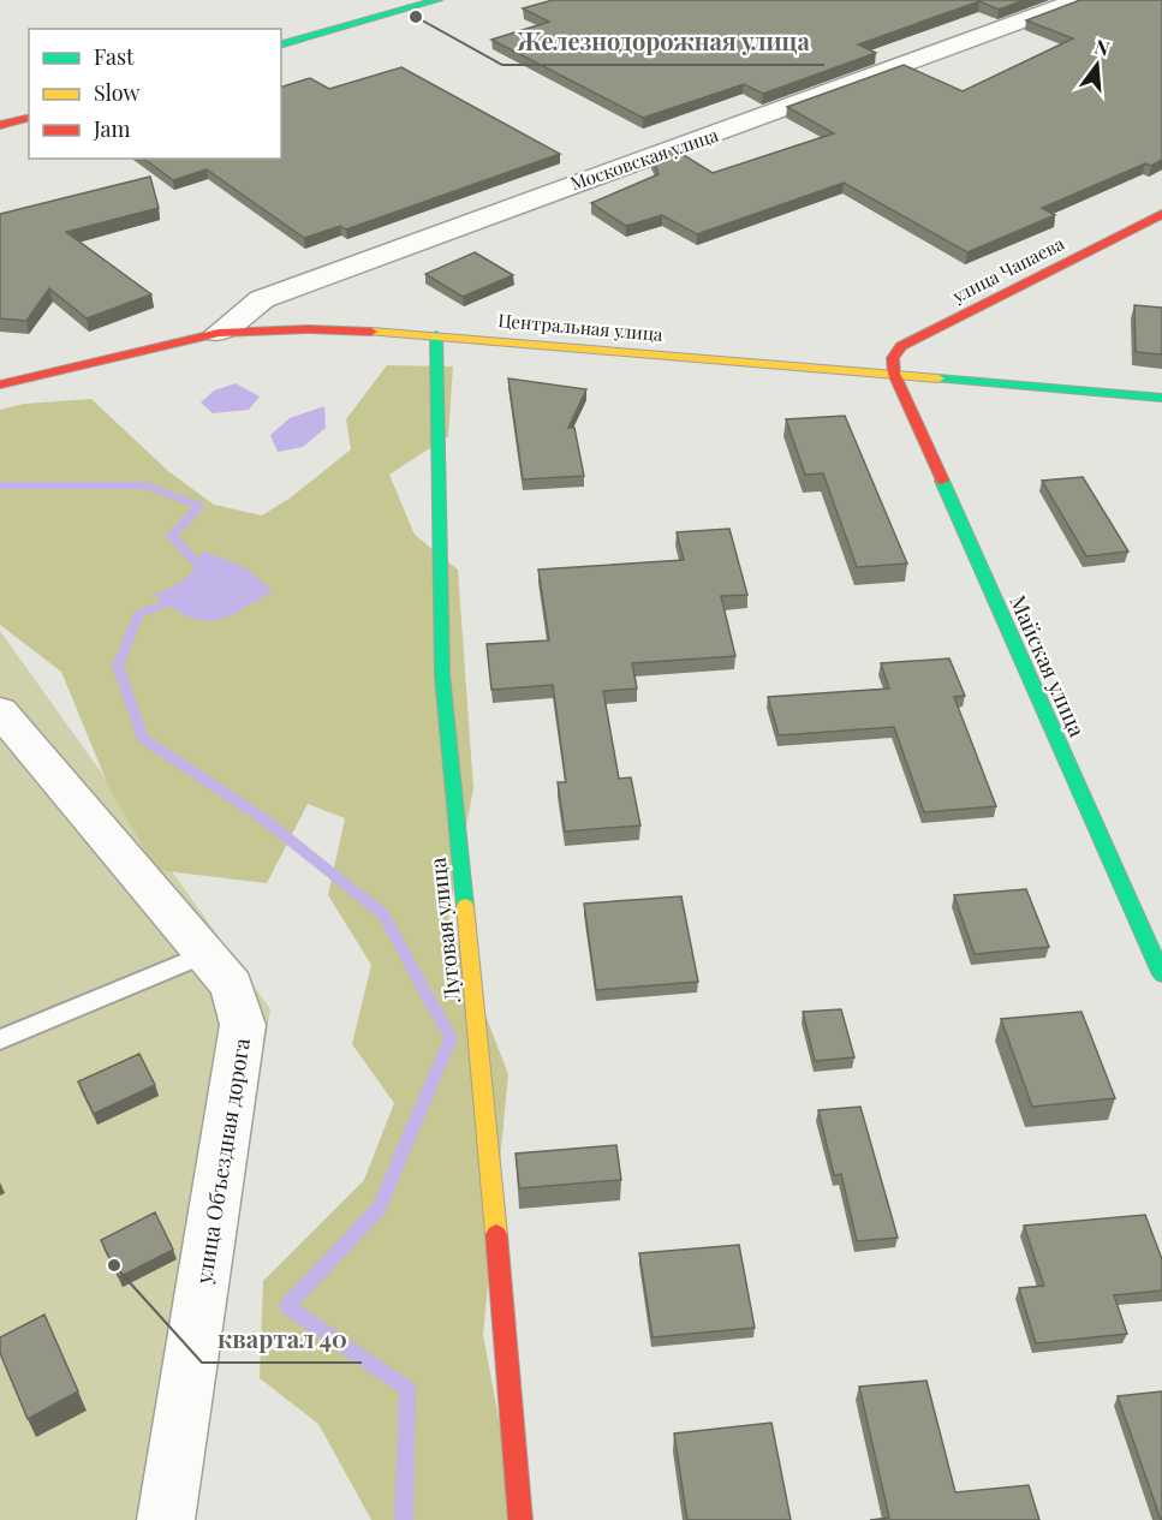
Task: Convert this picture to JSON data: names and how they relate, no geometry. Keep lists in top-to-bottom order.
{
  "streets": {
    "street": [
      "Московская улица",
      "улица Чапаева",
      "Центральная улица",
      "Майская улица",
      "Луговая улица",
      "улица Объездная дорога"
    ]
  },
  "crossings": [
    ["Московская улица", "Центральная улица"],
    ["улица Чапаева", "Центральная улица"],
    ["улица Чапаева", "Майская улица"],
    ["Центральная улица", "Майская улица"],
    ["Центральная улица", "Луговая улица"]
  ],
  "places": ["Железнодорожная улица", "квартал 40"],
  "legend": ["Fast", "Slow", "Jam"],
  "north": "top"
}
